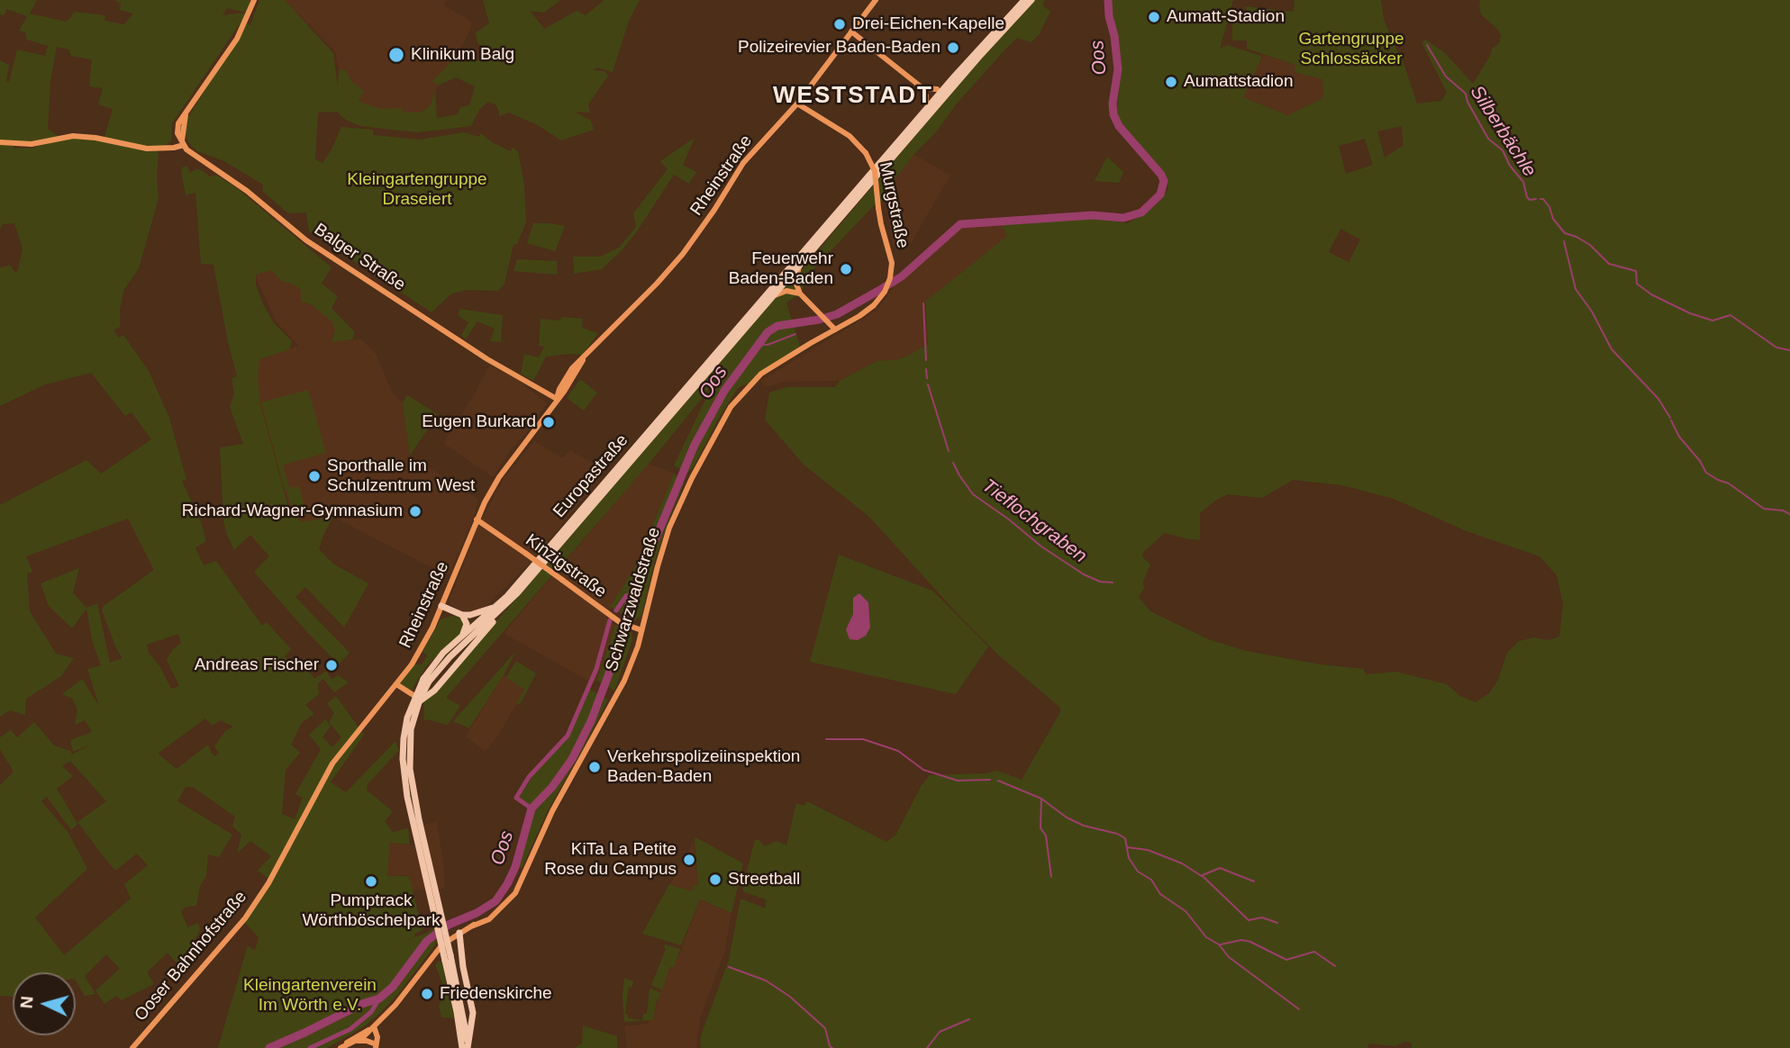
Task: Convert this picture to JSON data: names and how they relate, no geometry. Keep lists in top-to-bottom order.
{
  "streets": {
    "main road": ["Europastraße"],
    "street": [
      "Rheinstraße",
      "Murgstraße",
      "Balger Straße",
      "Kinzigstraße",
      "Schwarzwaldstraße",
      "Ooser Bahnhofstraße"
    ]
  },
  "crossings": [
    ["Rheinstraße", "Murgstraße"],
    ["Rheinstraße", "Balger Straße"],
    ["Rheinstraße", "Kinzigstraße"],
    ["Rheinstraße", "Ooser Bahnhofstraße"],
    ["Murgstraße", "Schwarzwaldstraße"],
    ["Kinzigstraße", "Schwarzwaldstraße"]
  ],
  "districts": ["WESTSTADT"],
  "water": ["Oos", "Silberbächle", "Tieflochgraben"],
  "parks": ["Gartengruppe Schlossäcker", "Kleingartengruppe Draseiert", "Kleingartenverein Im Wörth e.V."],
  "places": [
    "Aumatt-Stadion",
    "Drei-Eichen-Kapelle",
    "Polizeirevier Baden-Baden",
    "Klinikum Balg",
    "Aumattstadion",
    "Feuerwehr Baden-Baden",
    "Eugen Burkard",
    "Sporthalle im Schulzentrum West",
    "Richard-Wagner-Gymnasium",
    "Andreas Fischer",
    "Verkehrspolizeiinspektion Baden-Baden",
    "KiTa La Petite Rose du Campus",
    "Streetball",
    "Pumptrack Wörthböschelpark",
    "Friedenskirche"
  ],
  "north": "left"
}
